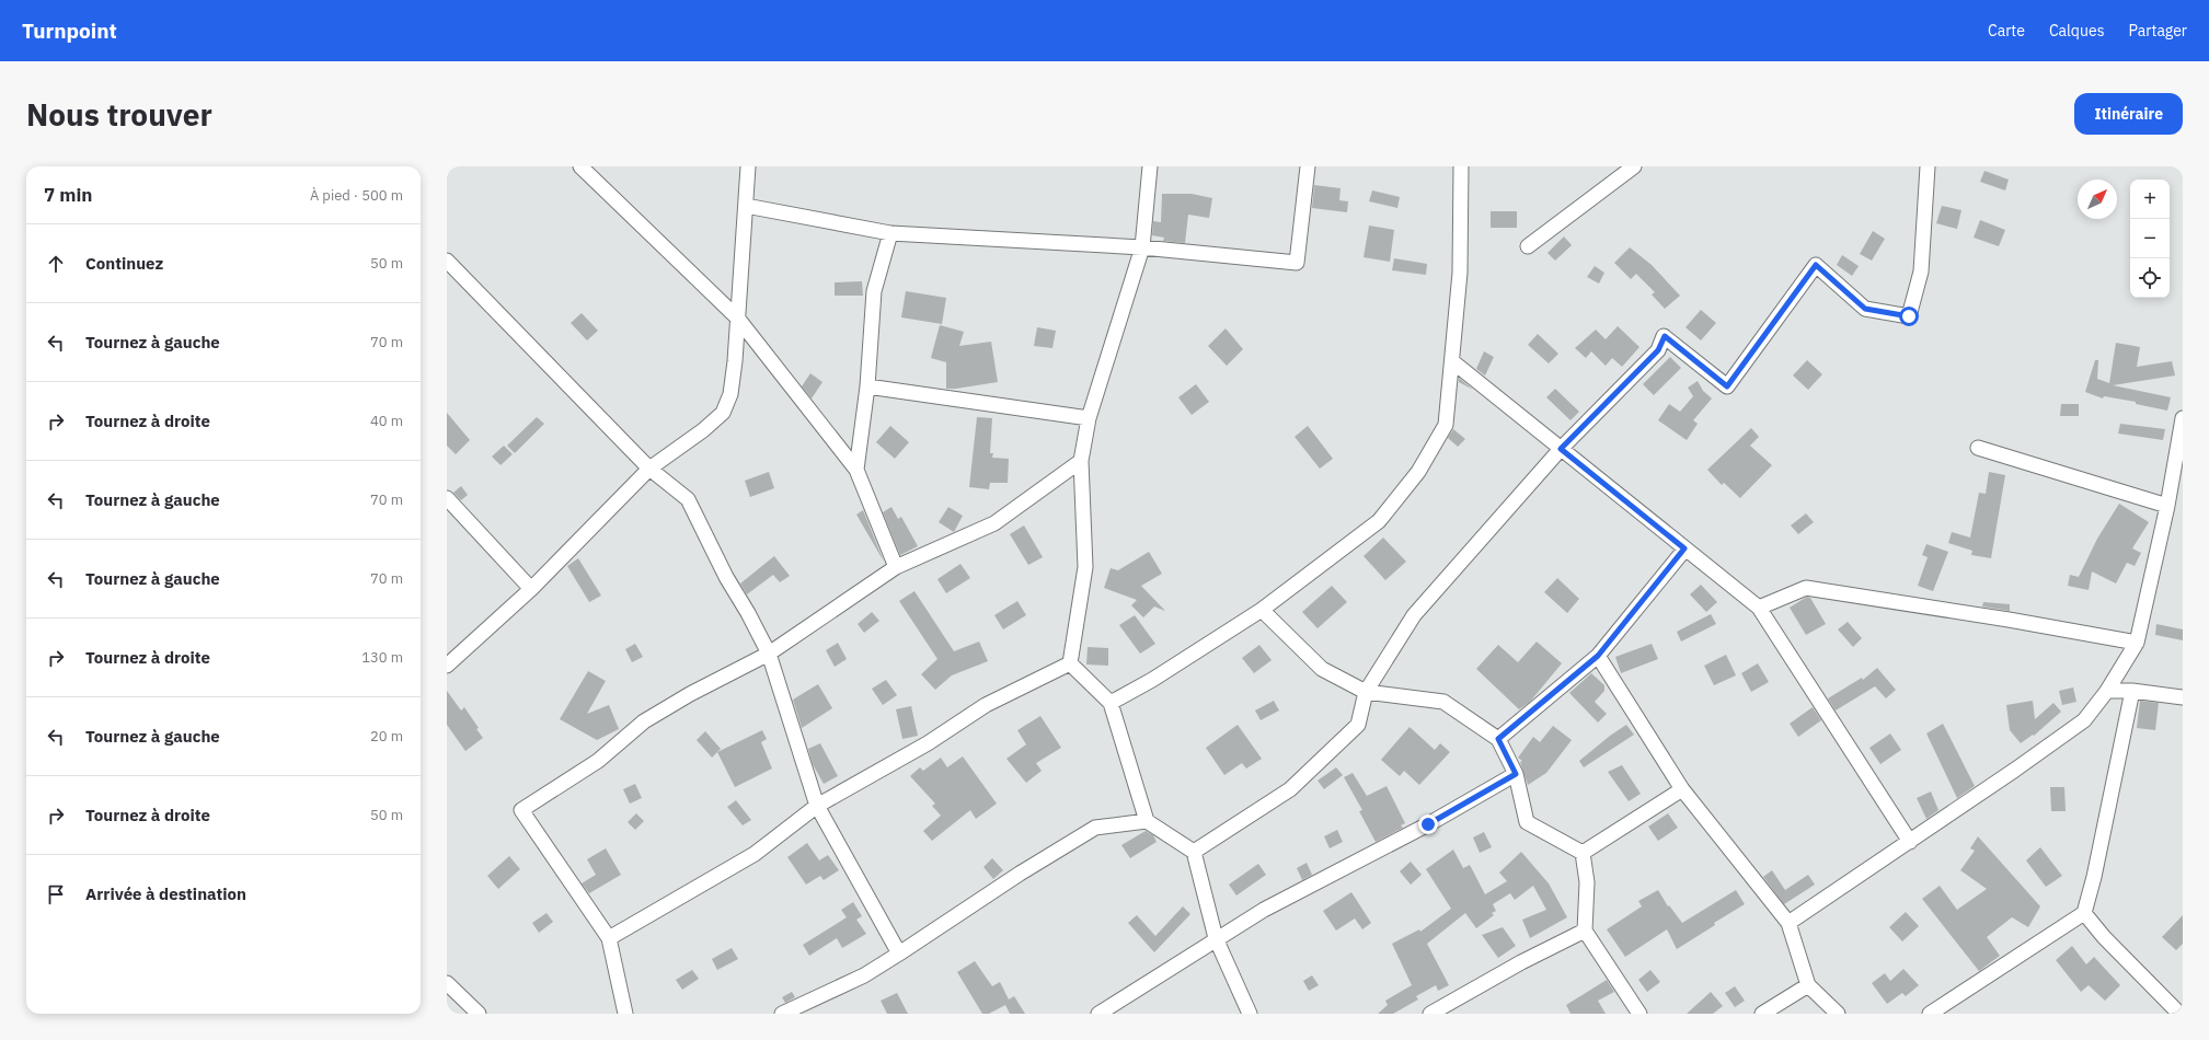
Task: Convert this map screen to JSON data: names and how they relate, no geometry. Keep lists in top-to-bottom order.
{
  "north": "top right",
  "page": {
    "header": "Turnpoint",
    "nav": ["Carte", "Calques", "Partager"],
    "buttons": "Itinéraire",
    "title": "Nous trouver",
    "heading": ["7 min", "À pied · 500 m"],
    "map_buttons": ["+", "−"],
    "list": [
      ["Continuez", "50 m"],
      ["Tournez à gauche", "70 m"],
      ["Tournez à droite", "40 m"],
      ["Tournez à gauche", "70 m"],
      ["Tournez à gauche", "70 m"],
      ["Tournez à droite", "130 m"],
      ["Tournez à gauche", "20 m"],
      ["Tournez à droite", "50 m"],
      "Arrivée à destination"
    ]
  }
}
